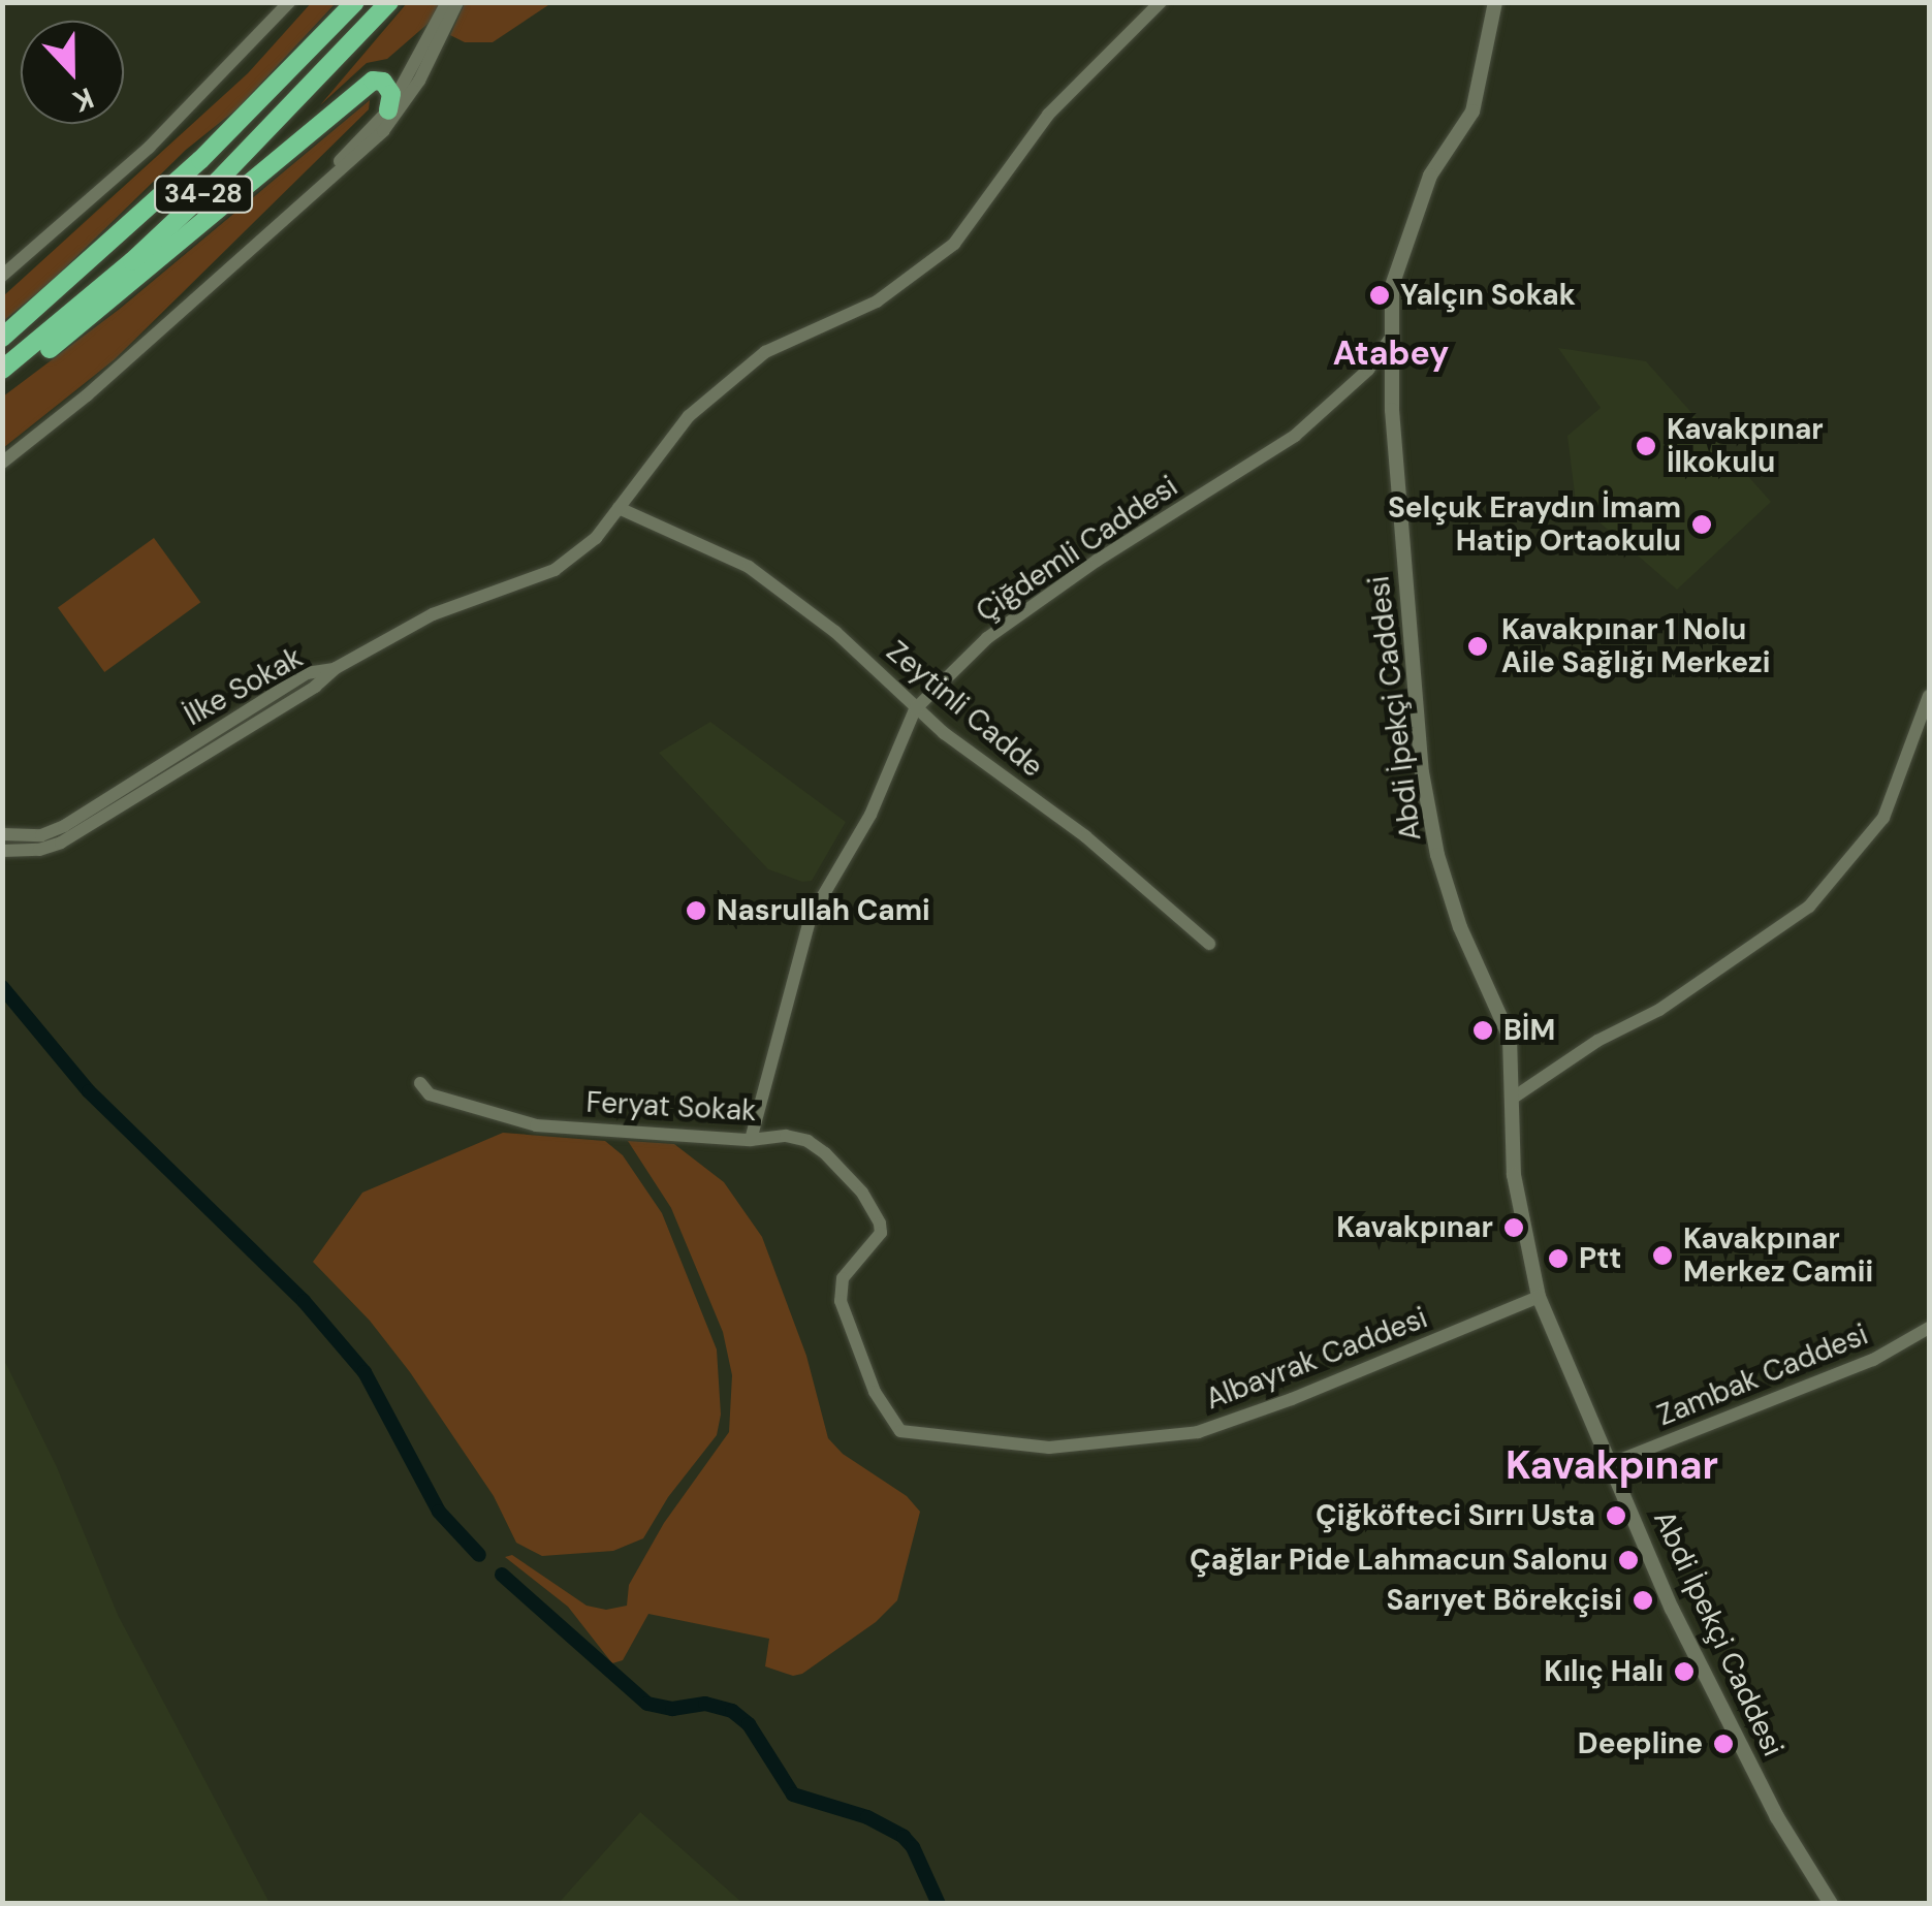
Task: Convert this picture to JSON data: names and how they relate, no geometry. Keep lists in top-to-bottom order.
{
  "streets": {
    "highway": ["34-28"],
    "main road": ["Abdi İpekçi Caddesi"],
    "street": [
      "Çiğdemli Caddesi",
      "İlke Sokak",
      "Zeytinli Cadde",
      "Feryat Sokak",
      "Albayrak Caddesi",
      "Zambak Caddesi"
    ]
  },
  "crossings": [
    ["Çiğdemli Caddesi", "Abdi İpekçi Caddesi"],
    ["Çiğdemli Caddesi", "Zeytinli Cadde"],
    ["Çiğdemli Caddesi", "Feryat Sokak"],
    ["Abdi İpekçi Caddesi", "Albayrak Caddesi"],
    ["Abdi İpekçi Caddesi", "Zambak Caddesi"],
    ["Feryat Sokak", "Albayrak Caddesi"]
  ],
  "districts": ["Atabey", "Kavakpınar"],
  "places": [
    "Yalçın Sokak",
    "Kavakpınar İlkokulu",
    "Selçuk Eraydın İmam Hatip Ortaokulu",
    "Kavakpınar 1 Nolu Aile Sağlığı Merkezi",
    "Nasrullah Cami",
    "BİM",
    "Kavakpınar",
    "Kavakpınar Merkez Camii",
    "Ptt",
    "Çiğköfteci Sırrı Usta",
    "Çağlar Pide Lahmacun Salonu",
    "Sarıyet Börekçisi",
    "Kılıç Halı",
    "Deepline"
  ],
  "north": "bottom"
}
